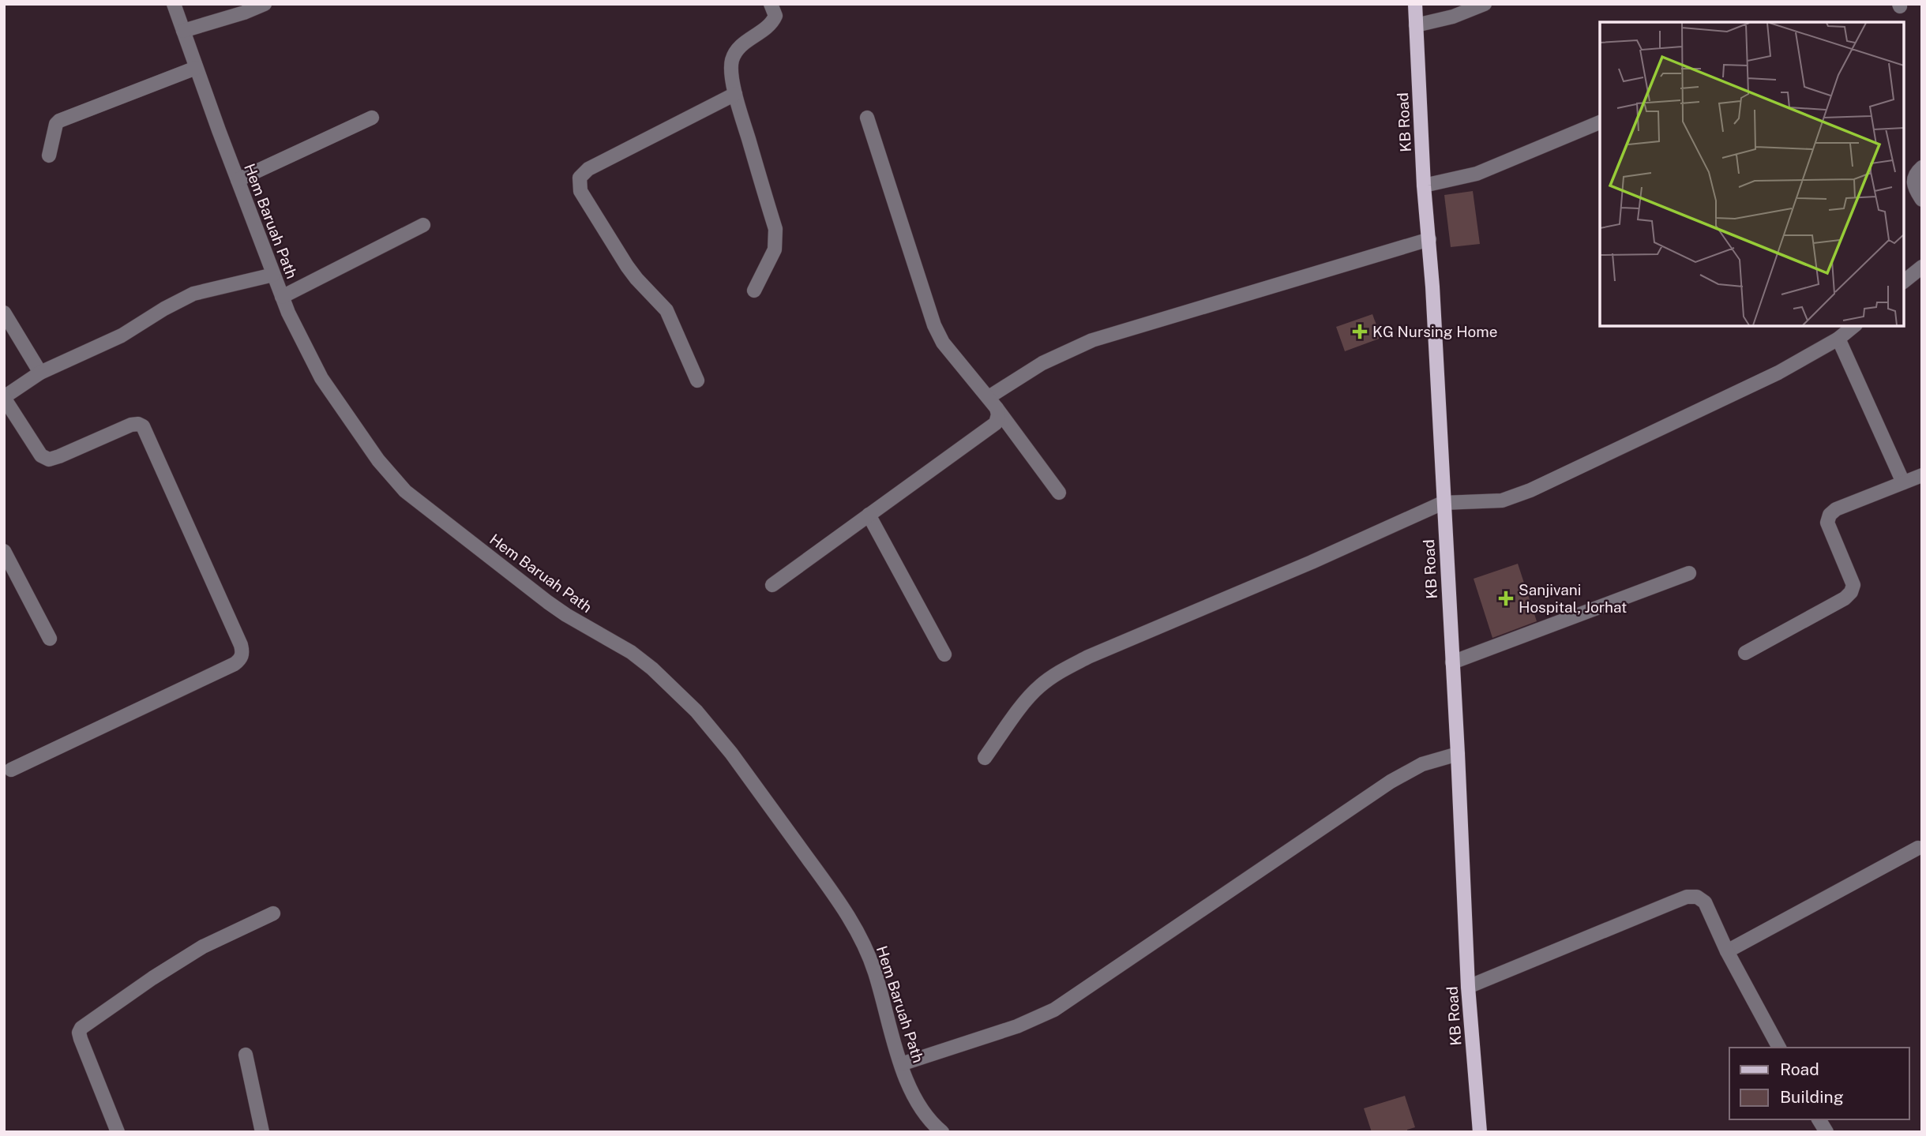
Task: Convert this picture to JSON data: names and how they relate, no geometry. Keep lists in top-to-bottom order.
{
  "streets": {
    "main road": ["KB Road"],
    "street": ["Hem Baruah Path"]
  },
  "places": {
    "health": ["KG Nursing Home", "Sanjivani Hospital, Jorhat"]
  },
  "legend": ["Road", "Building"]
}
